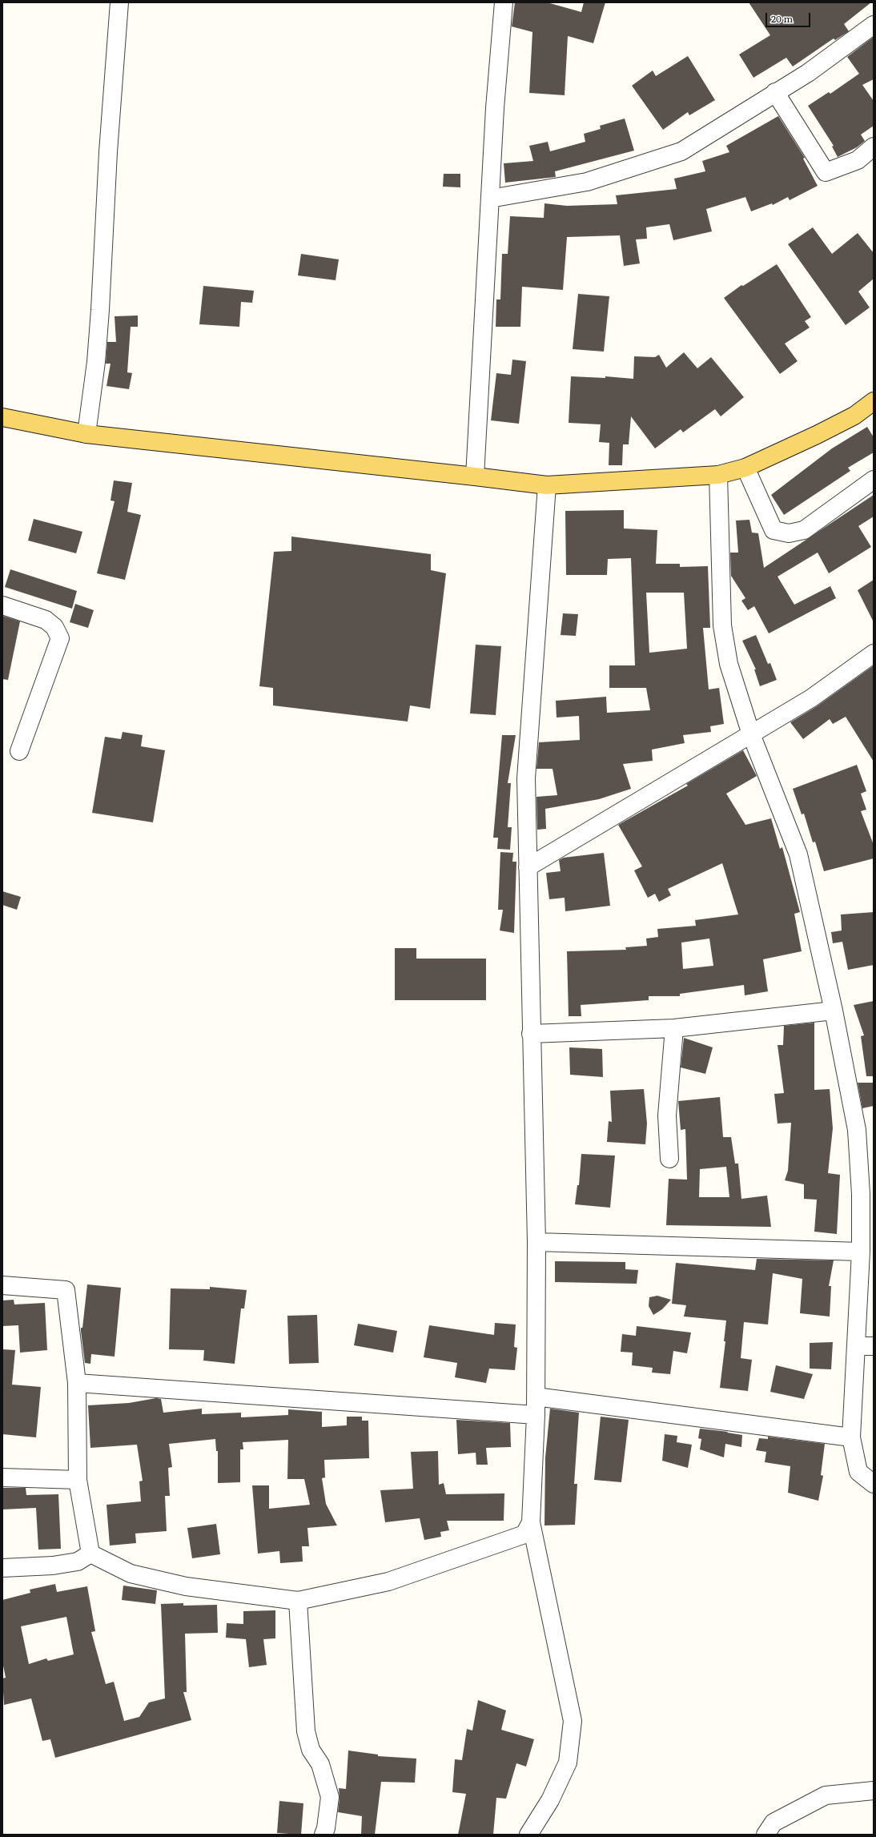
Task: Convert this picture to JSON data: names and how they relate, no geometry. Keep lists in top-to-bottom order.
{
  "scale_bar": "20 m"
}
